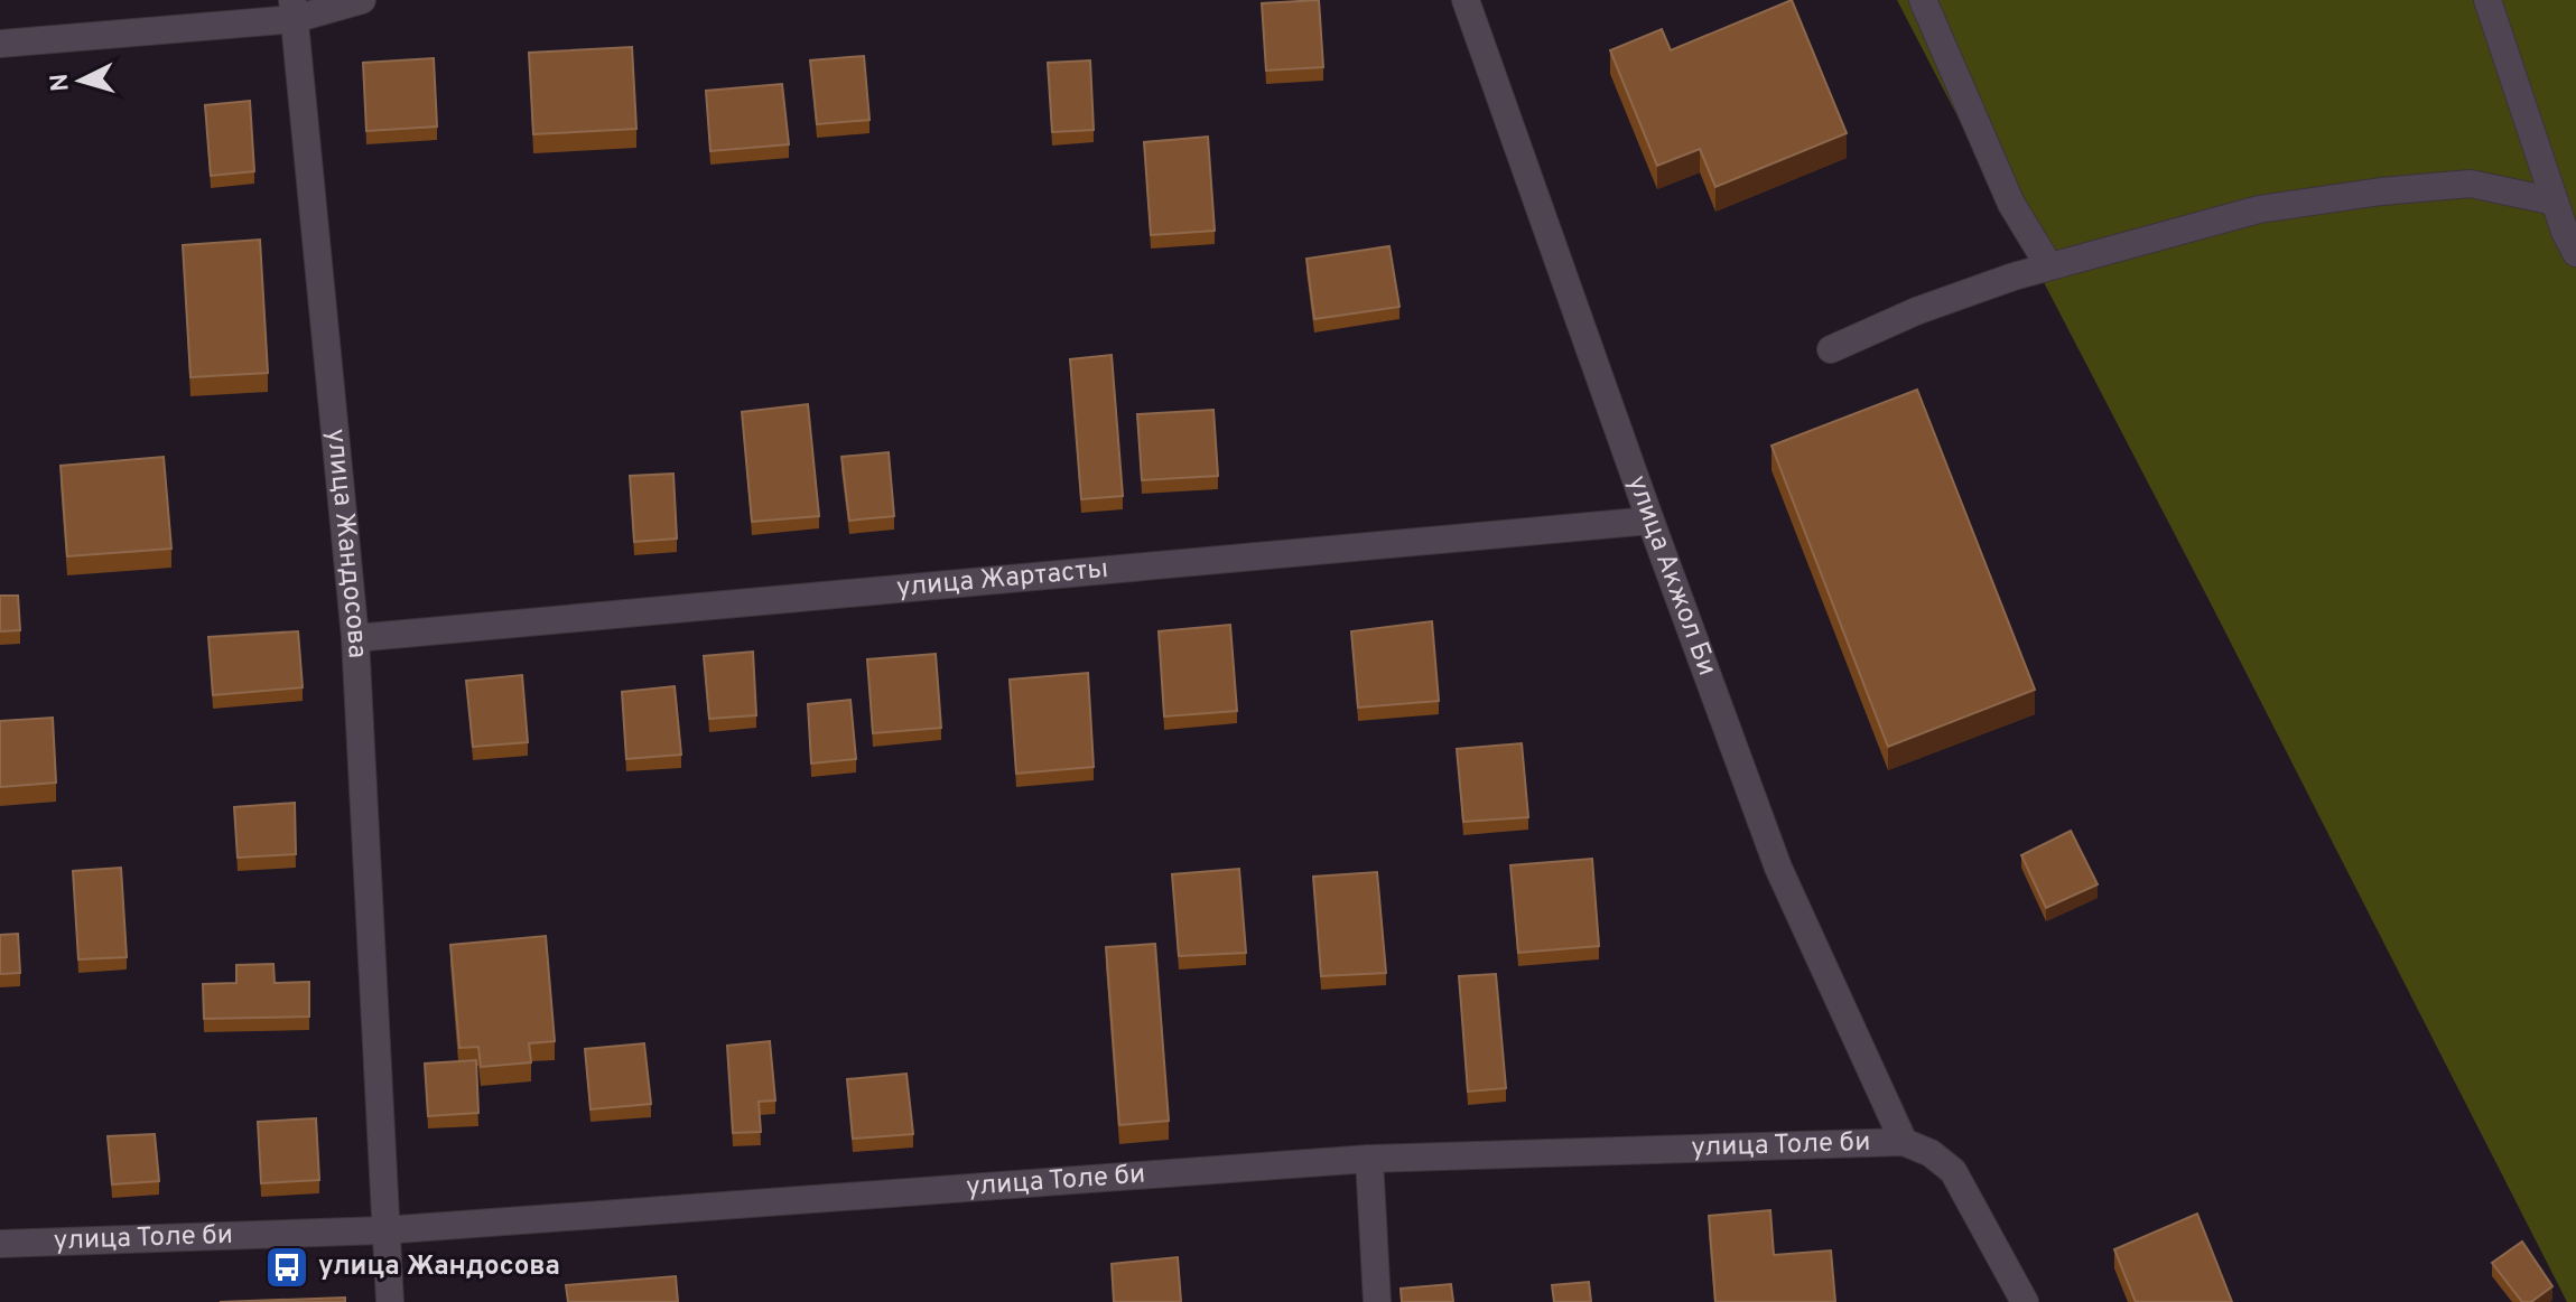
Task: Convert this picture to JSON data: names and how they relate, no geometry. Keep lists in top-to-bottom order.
{
  "streets": {
    "street": [
      "улица Жандосова",
      "улица Акжол Би",
      "улица Жартасты",
      "улица Толе би"
    ]
  },
  "crossings": [
    ["улица Жандосова", "улица Жартасты"],
    ["улица Жандосова", "улица Толе би"],
    ["улица Акжол Би", "улица Жартасты"],
    ["улица Акжол Би", "улица Толе би"]
  ],
  "places": {
    "bus stop": ["улица Жандосова"]
  },
  "north": "left"
}
